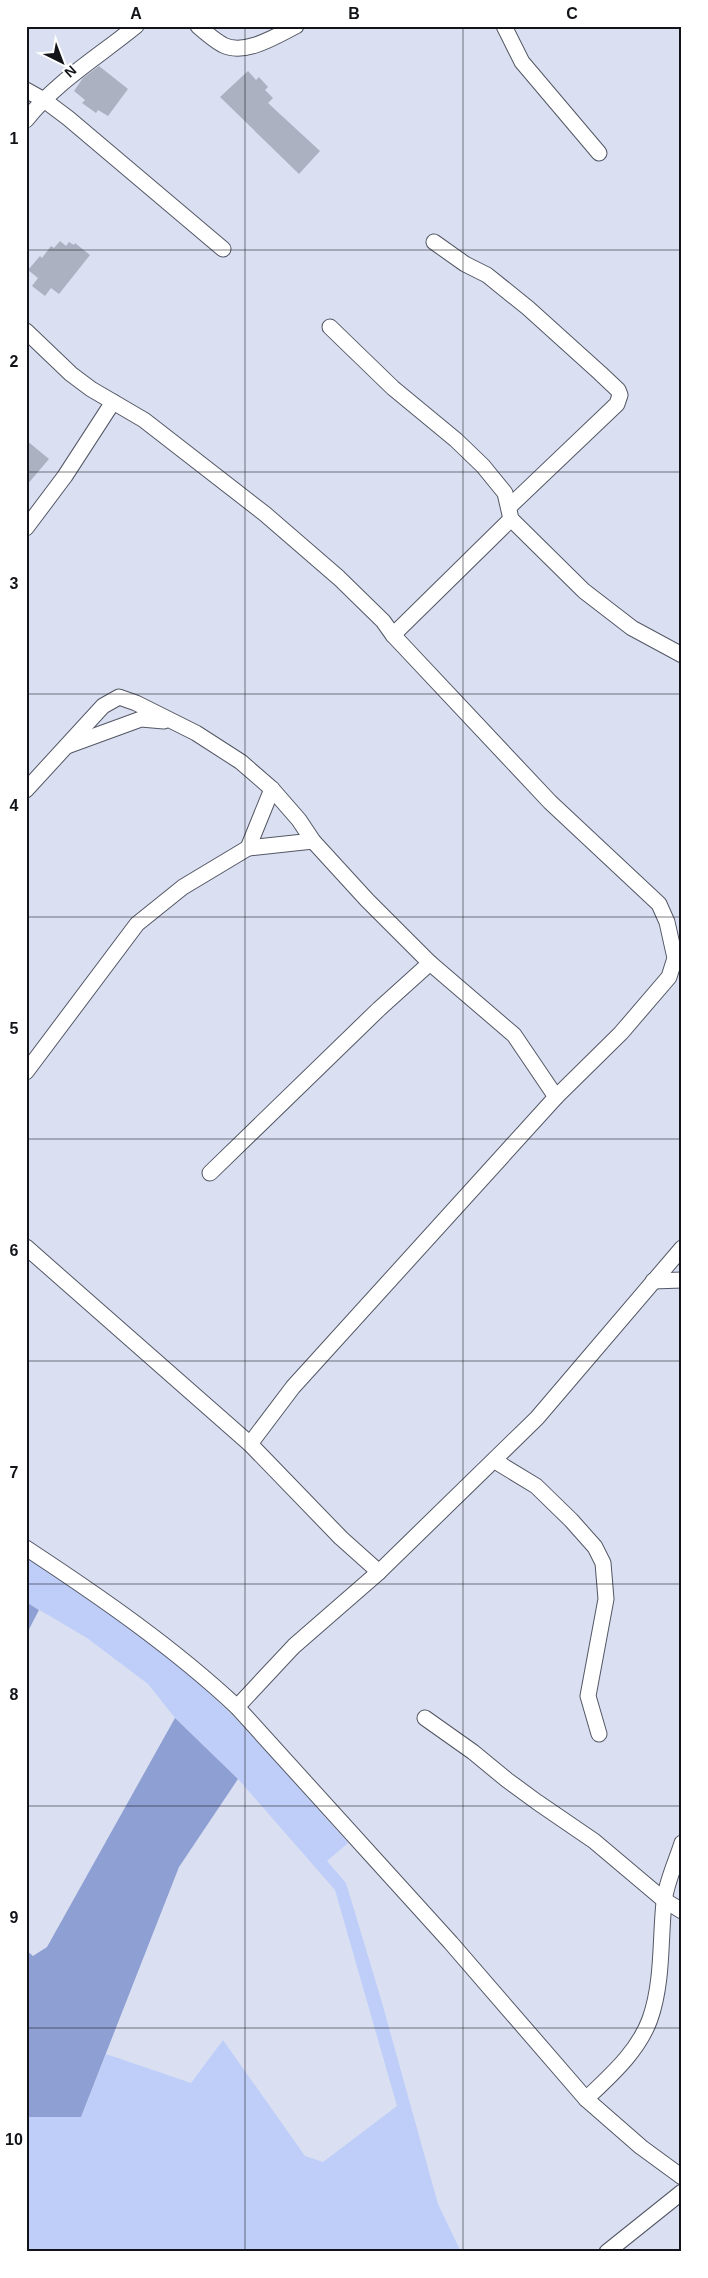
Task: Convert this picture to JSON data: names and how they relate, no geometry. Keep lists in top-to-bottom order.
{
  "north": "bottom right",
  "grid": {
    "columns": ["A", "B", "C"],
    "rows": [
      "1",
      "2",
      "3",
      "4",
      "5",
      "6",
      "7",
      "8",
      "9",
      "10"
    ]
  }
}
